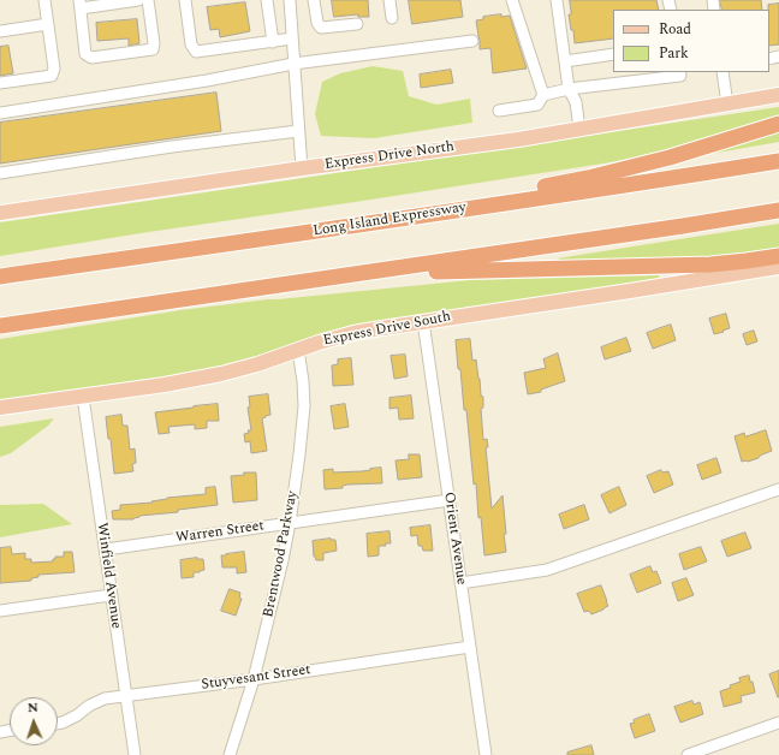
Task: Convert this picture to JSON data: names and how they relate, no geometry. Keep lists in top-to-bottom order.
{
  "streets": {
    "highway": ["Long Island Expressway"],
    "main road": ["Express Drive North", "Express Drive South"],
    "street": [
      "Warren Street",
      "Orient Avenue",
      "Brentwood Parkway",
      "Winfield Avenue",
      "Stuyvesant Street"
    ]
  },
  "crossings": [
    ["Express Drive South", "Orient Avenue"],
    ["Express Drive South", "Brentwood Parkway"],
    ["Express Drive South", "Winfield Avenue"],
    ["Warren Street", "Orient Avenue"],
    ["Warren Street", "Brentwood Parkway"],
    ["Warren Street", "Winfield Avenue"],
    ["Orient Avenue", "Stuyvesant Street"],
    ["Brentwood Parkway", "Stuyvesant Street"],
    ["Winfield Avenue", "Stuyvesant Street"]
  ],
  "legend": ["Road", "Park"],
  "north": "top"
}
